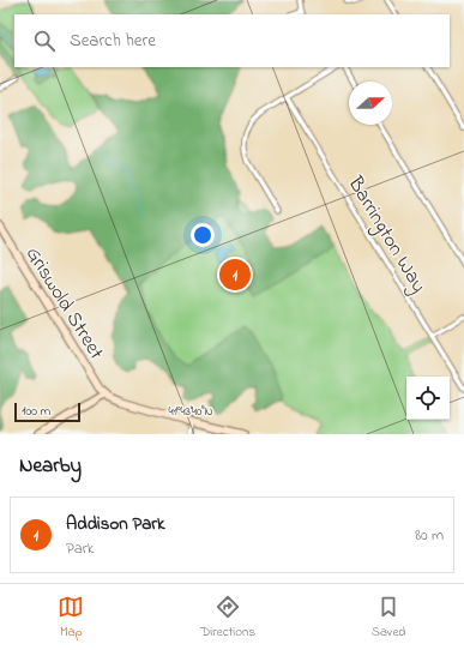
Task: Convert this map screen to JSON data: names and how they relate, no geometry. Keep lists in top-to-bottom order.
{
  "streets": {
    "main road": ["Griswold Street"],
    "street": ["Barrington Way"]
  },
  "scale_bar": "100 m",
  "north": "right",
  "page": {
    "search": "Search here",
    "pins": "1",
    "scale": "100 m",
    "heading": "Nearby",
    "list": [
      {
        "mark": "1",
        "name": "Addison Park",
        "note": "Park",
        "value": "80 m"
      }
    ],
    "nav": ["Map", "Directions", "Saved"]
  },
  "coordinates": ["41°43'40\"N"]
}
